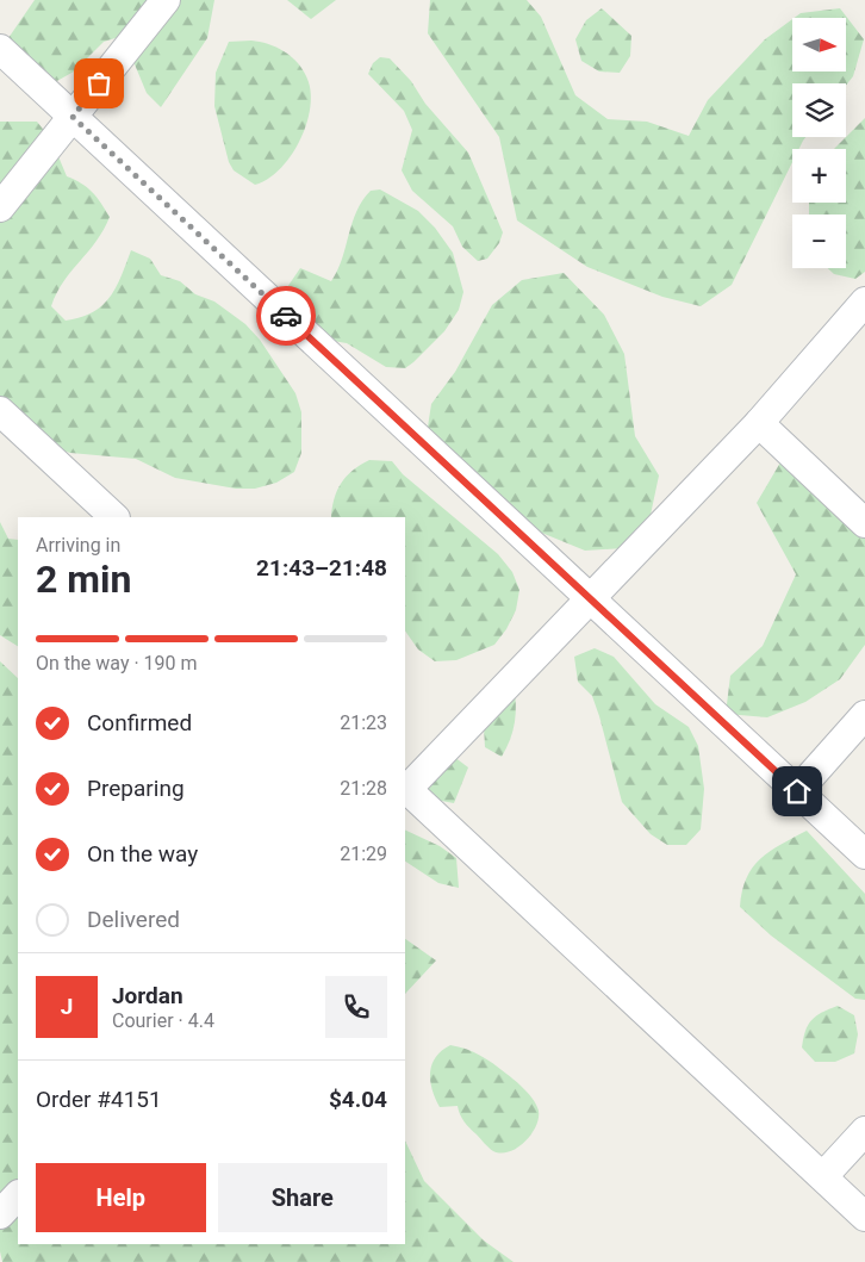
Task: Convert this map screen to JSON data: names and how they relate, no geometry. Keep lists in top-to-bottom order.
{
  "north": "right",
  "page": {
    "map_buttons": ["+", "−"],
    "heading": ["2 min", "Arriving in", "21:43–21:48"],
    "panel": [
      "Jordan",
      "Courier · 4.4",
      "Order #4151",
      "$4.04"
    ],
    "bar": "On the way · 190 m",
    "list": [
      ["Confirmed", "21:23"],
      ["Preparing", "21:28"],
      ["On the way", "21:29"],
      "Delivered"
    ],
    "round": "J",
    "buttons": ["Help", "Share"]
  }
}
